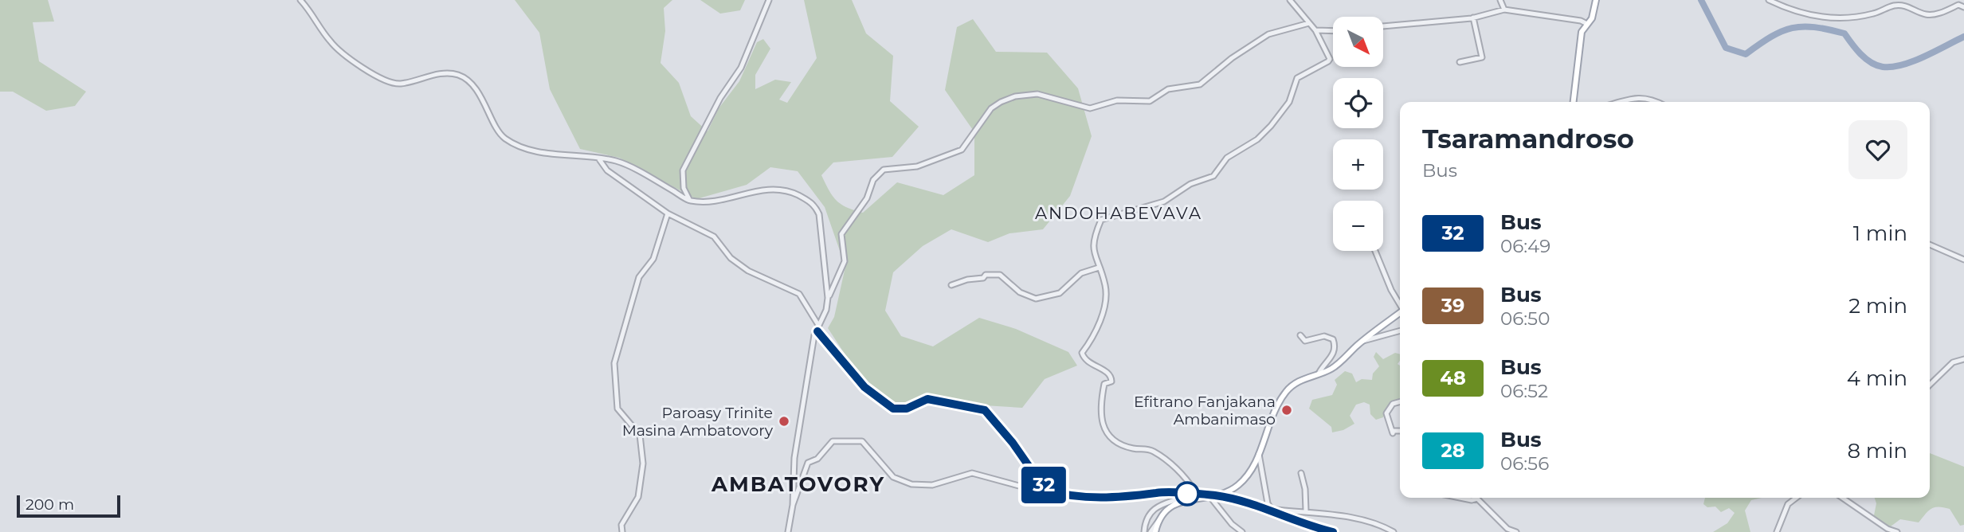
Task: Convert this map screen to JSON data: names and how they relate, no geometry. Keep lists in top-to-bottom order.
{
  "districts": ["ANDOHABEVAVA", "AMBATOVORY"],
  "places": ["Efitrano Fanjakana Ambanimaso", "Paroasy Trinite Masina Ambatovory"],
  "lines": ["bus line 32"],
  "scale_bar": "200 m",
  "north": "bottom right",
  "page": {
    "on_map": "32",
    "map_buttons": ["+", "−"],
    "heading": ["Tsaramandroso", "Bus"],
    "list": [
      {
        "mark": "32",
        "name": "Bus",
        "note": "06:49",
        "value": "1 min"
      },
      {
        "mark": "39",
        "name": "Bus",
        "note": "06:50",
        "value": "2 min"
      },
      {
        "mark": "48",
        "name": "Bus",
        "note": "06:52",
        "value": "4 min"
      },
      {
        "mark": "28",
        "name": "Bus",
        "note": "06:56",
        "value": "8 min"
      }
    ],
    "scale": "200 m"
  }
}
